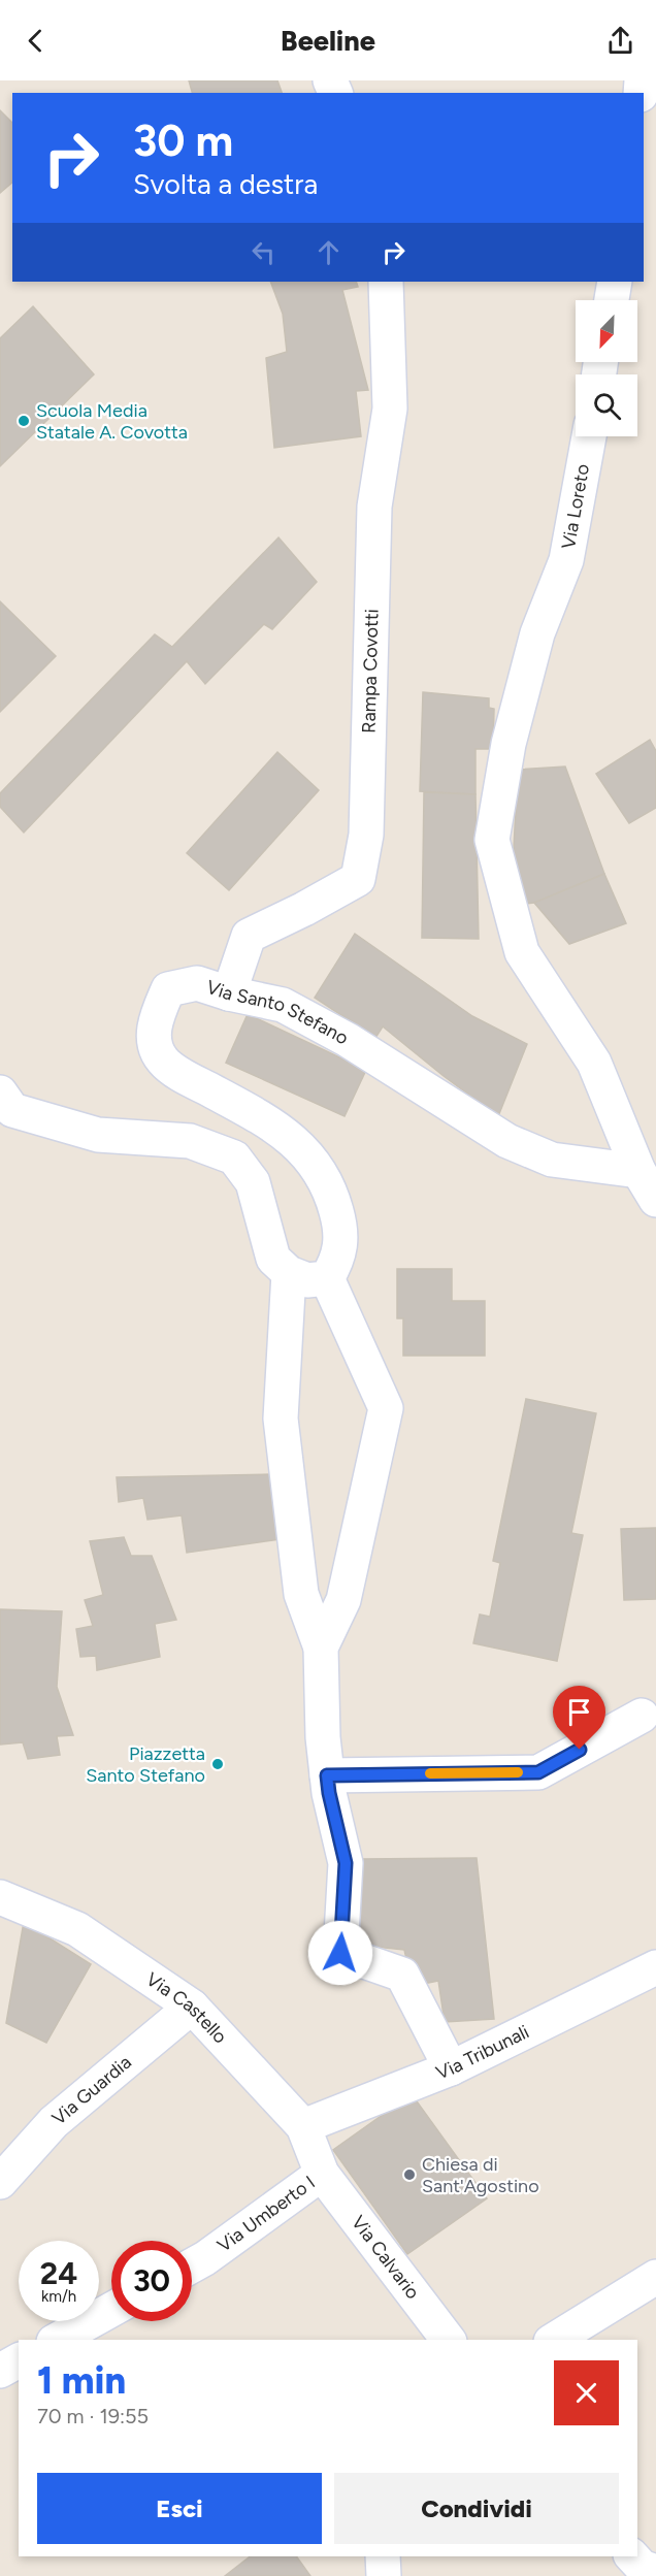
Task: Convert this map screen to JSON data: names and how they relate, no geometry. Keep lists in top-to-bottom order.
{
  "streets": {
    "street": [
      "Via Loreto",
      "Rampa Covotti",
      "Via Santo Stefano",
      "Via Castello",
      "Via Tribunali",
      "Via Guardia",
      "Via Umberto I",
      "Via Calvario"
    ]
  },
  "crossings": [
    ["Via Loreto", "Via Santo Stefano"],
    ["Rampa Covotti", "Via Santo Stefano"],
    ["Via Castello", "Via Tribunali"],
    ["Via Castello", "Via Guardia"],
    ["Via Castello", "Via Umberto I"],
    ["Via Castello", "Via Calvario"],
    ["Via Umberto I", "Via Calvario"]
  ],
  "places": ["Scuola Media Statale A. Covotta", "Piazzetta Santo Stefano", "Chiesa di Sant'Agostino"],
  "north": "bottom left",
  "page": {
    "header": "Beeline",
    "turn": ["30 m", "Svolta a destra"],
    "speed": "24 km/h",
    "limit": "30",
    "heading": ["1 min", "70 m · 19:55"],
    "buttons": ["Esci", "Condividi"]
  }
}
